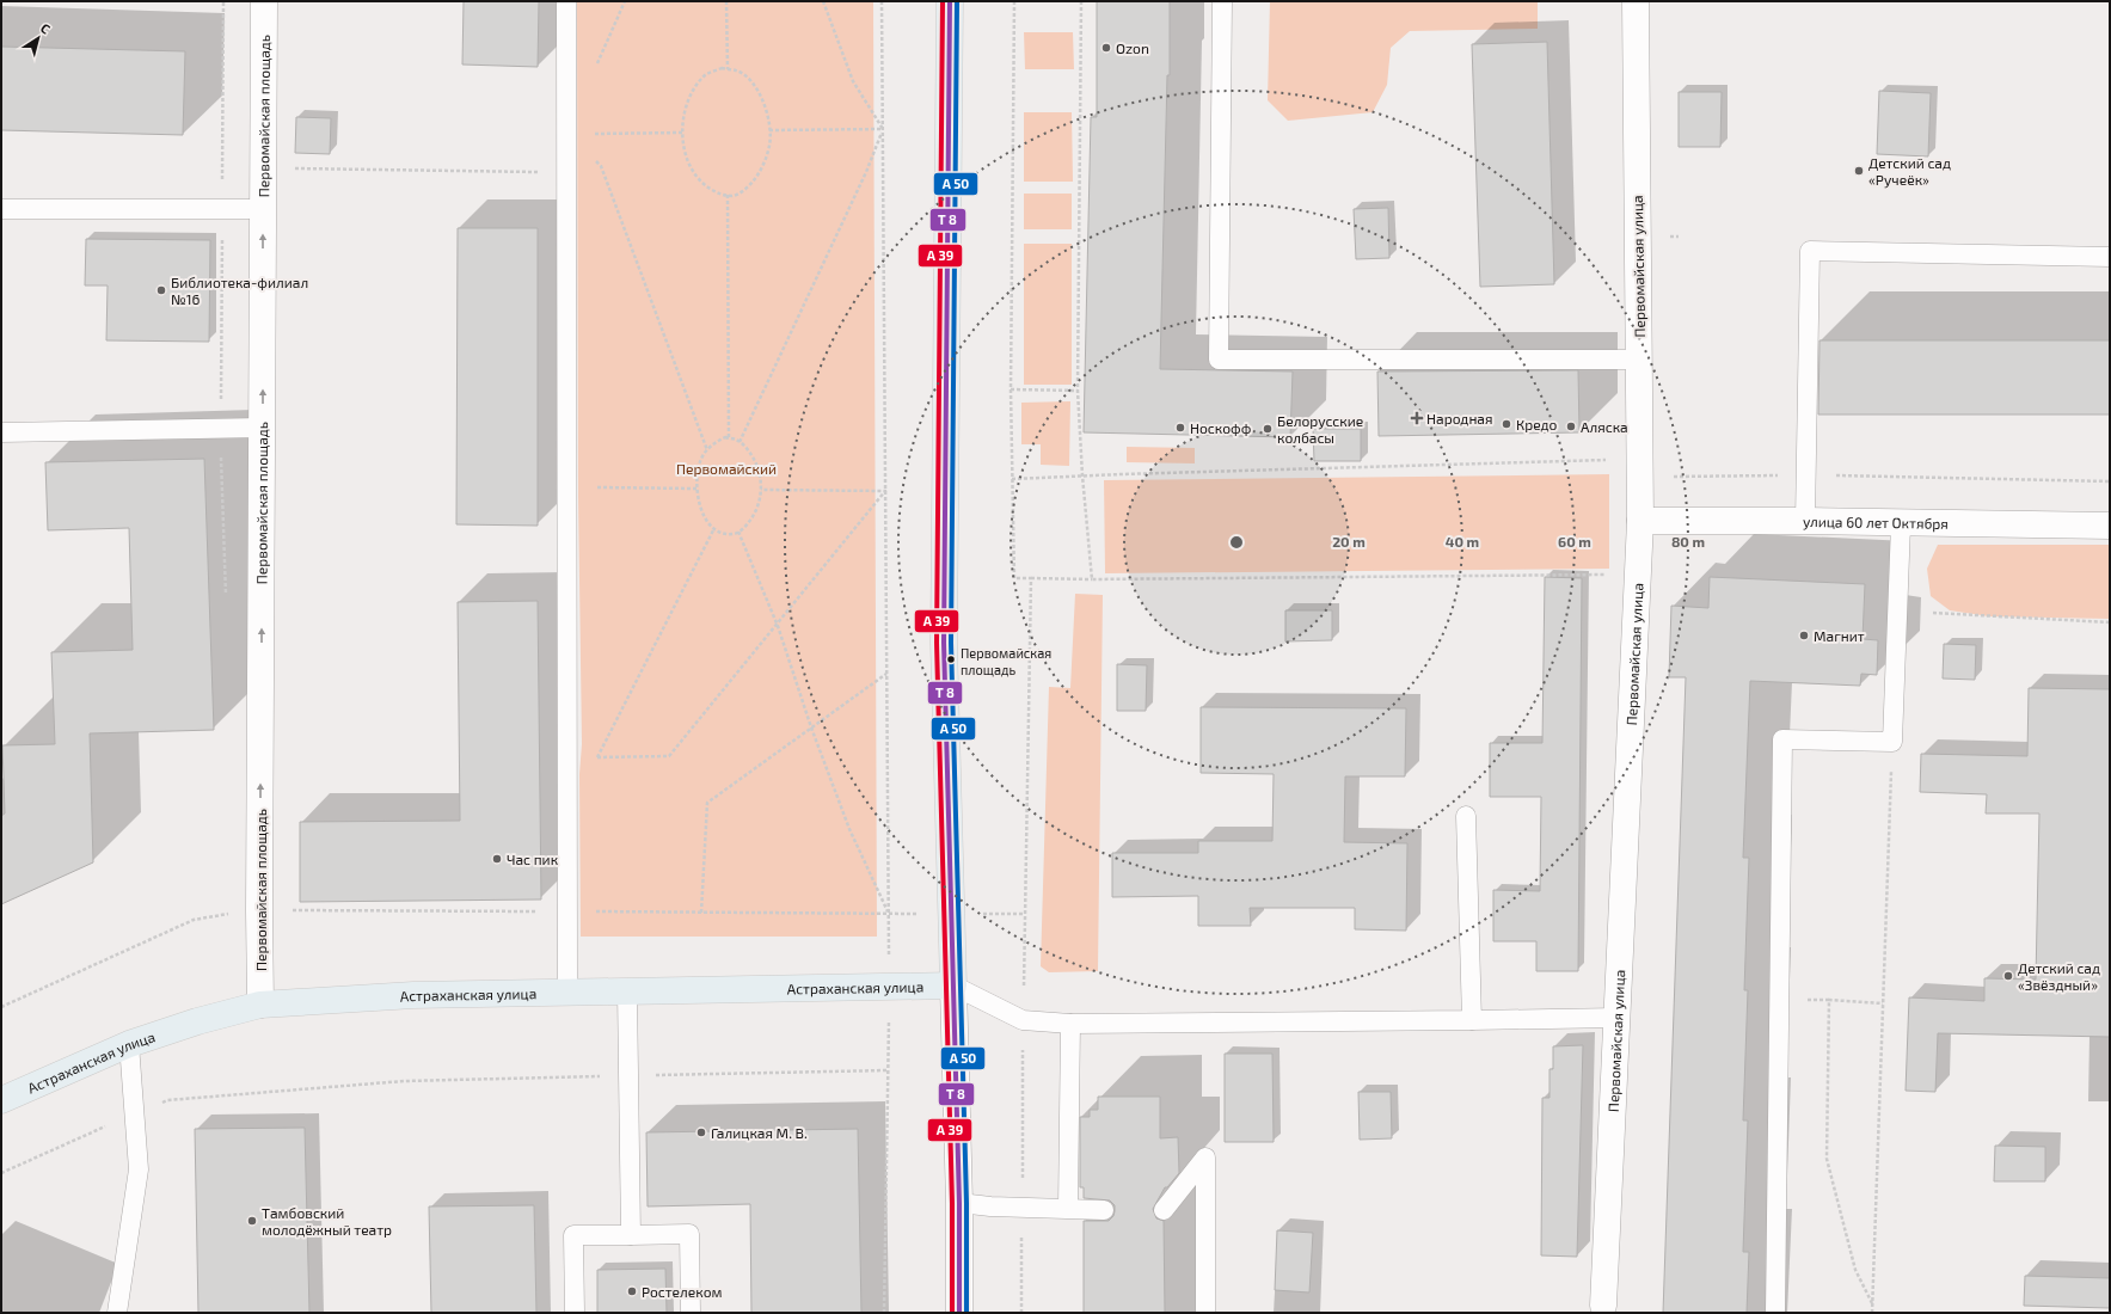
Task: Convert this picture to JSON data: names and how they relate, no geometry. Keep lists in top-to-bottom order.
{
  "streets": {
    "main road": ["Астраханская улица"],
    "street": ["Первомайская площадь", "Первомайская улица", "улица 60 лет Октября"]
  },
  "crossings": [
    ["Первомайская площадь", "Астраханская улица"],
    ["Первомайская улица", "улица 60 лет Октября"]
  ],
  "one_way": ["Первомайская площадь"],
  "parks": ["Первомайский"],
  "places": {
    "other": [
      "Ozon",
      "Детский сад «Ручеёк»",
      "Библиотека-филиал №16",
      "Кредо",
      "Аляска",
      "Носкофф",
      "Белорусские колбасы",
      "Магнит",
      "Первомайская площадь",
      "Час пик",
      "Детский сад «Звёздный»",
      "Галицкая М. В.",
      "Тамбовский молодёжный театр",
      "Ростелеком"
    ],
    "health": ["Народная"]
  },
  "north": "top right",
  "rings": [
    "20 m",
    "40 m",
    "60 m",
    "80 m"
  ]
}
